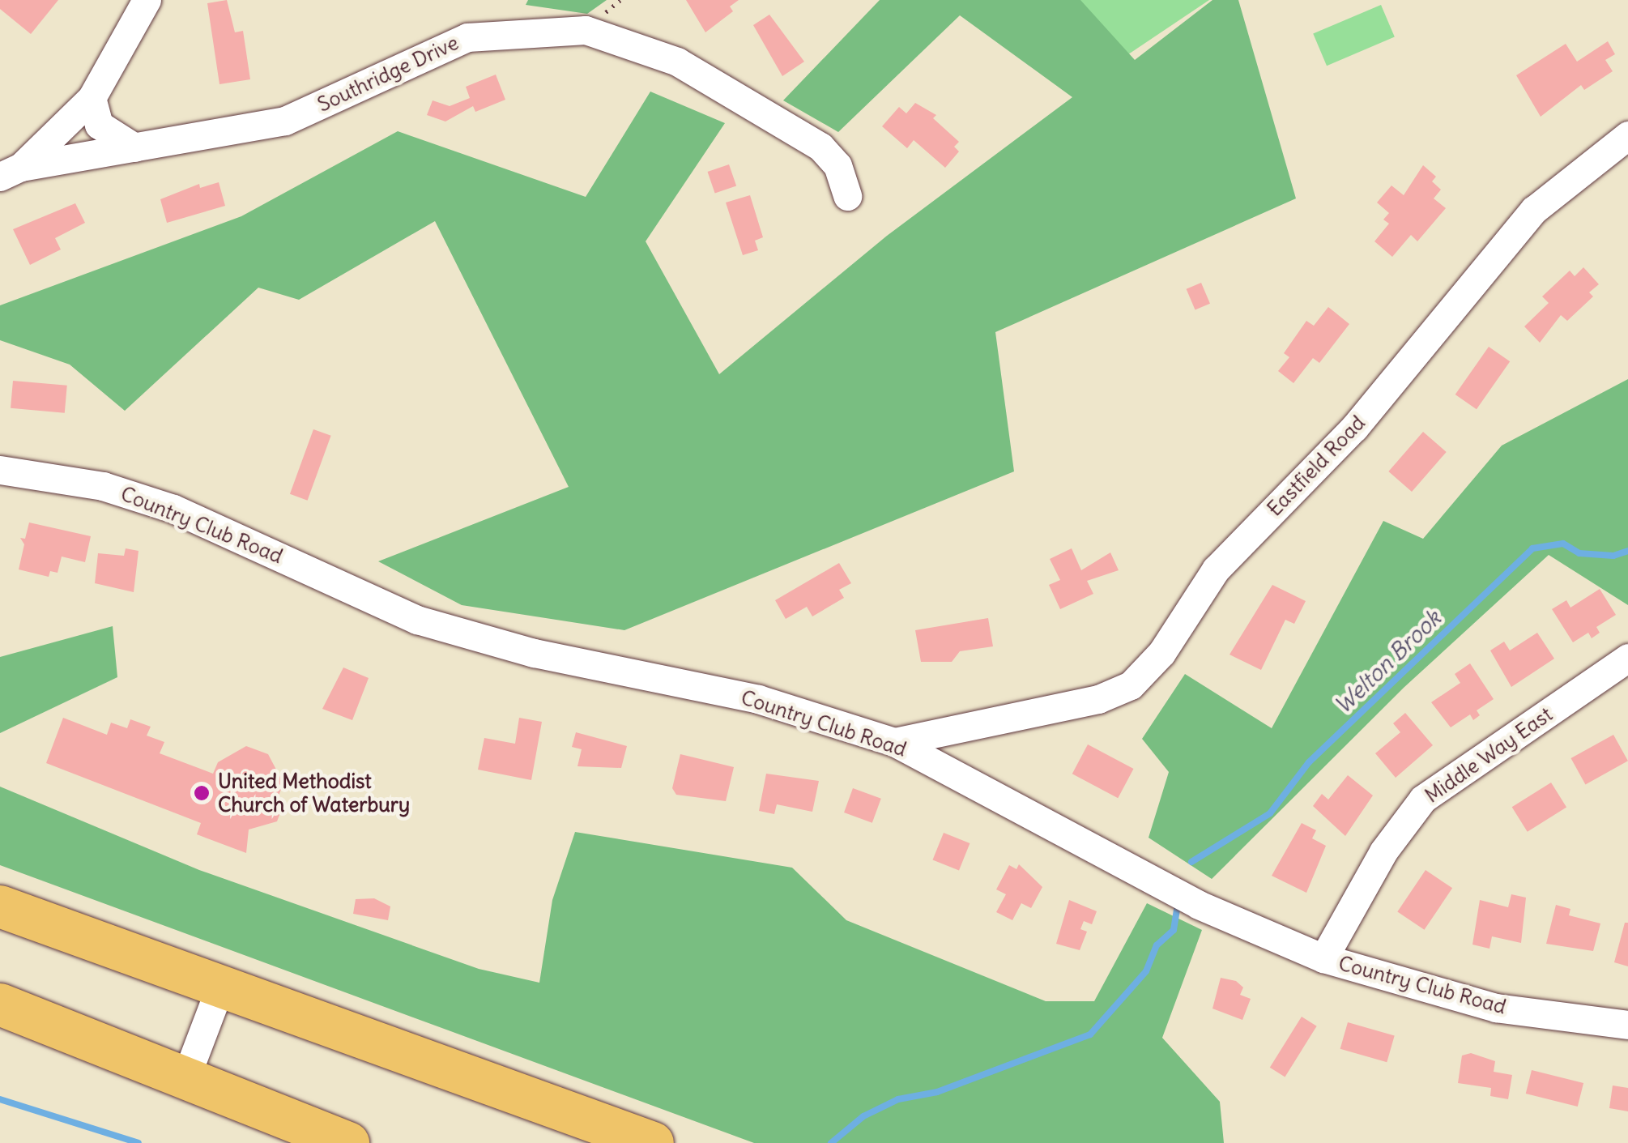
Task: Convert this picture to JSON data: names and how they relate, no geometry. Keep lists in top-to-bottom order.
{
  "streets": {
    "street": [
      "Southridge Drive",
      "Eastfield Road",
      "Country Club Road",
      "Middle Way East"
    ]
  },
  "crossings": [
    ["Eastfield Road", "Country Club Road"],
    ["Country Club Road", "Middle Way East"]
  ],
  "water": ["Welton Brook"],
  "places": ["United Methodist Church of Waterbury"]
}
